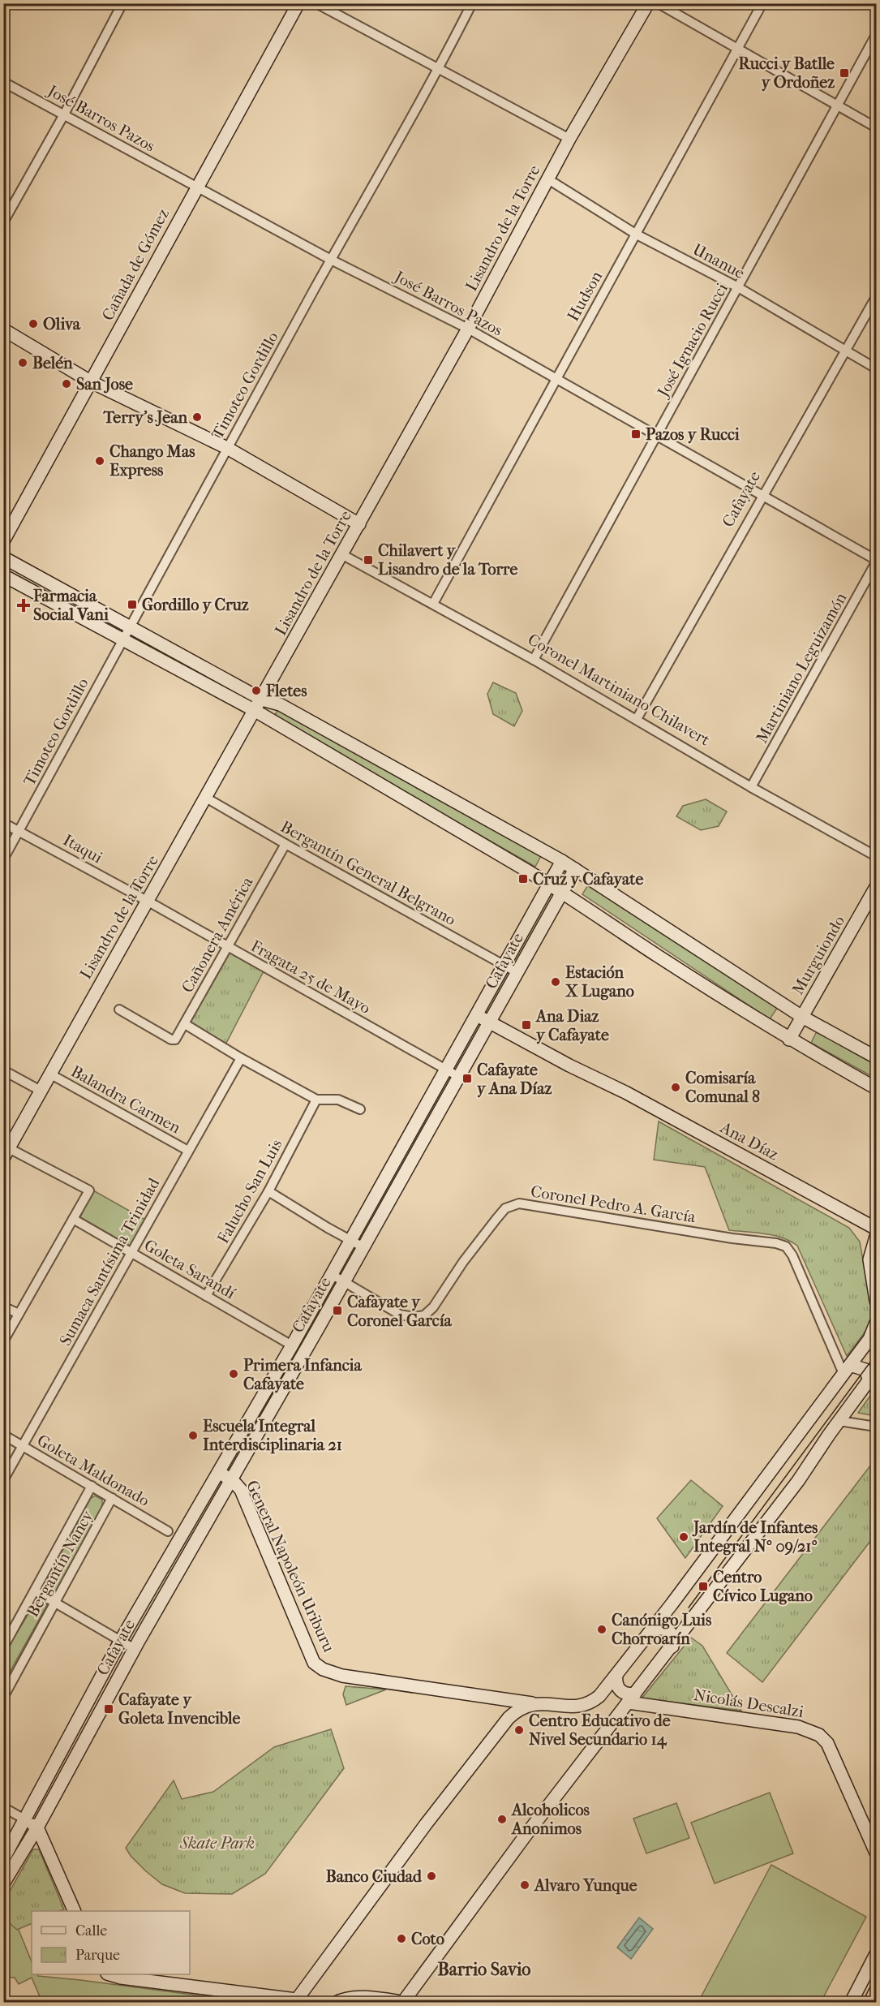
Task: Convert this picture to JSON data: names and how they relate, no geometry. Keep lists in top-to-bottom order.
{
  "streets": {
    "street": [
      "José Barros Pazos",
      "Lisandro de la Torre",
      "Unanue",
      "Cañada de Gómez",
      "Hudson",
      "José Ignacio Rucci",
      "Timoteo Gordillo",
      "Cafayate",
      "Martiniano Leguizamón",
      "Coronel Martiniano Chilavert",
      "Itaqui",
      "Bergantín General Belgrano",
      "Cañonera América",
      "Murguiondo",
      "Fragata 25 de Mayo",
      "Balandra Carmen",
      "Ana Díaz",
      "Falucho San Luis",
      "Coronel Pedro A. García",
      "Sumaca Santísima Trinidad",
      "Goleta Sarandí",
      "Goleta Maldonado",
      "Bergantín Nancy",
      "General Napoleón Uriburu",
      "Nicolás Descalzi"
    ]
  },
  "crossings": [
    ["José Barros Pazos", "Lisandro de la Torre"],
    ["José Barros Pazos", "Cañada de Gómez"],
    ["José Barros Pazos", "Hudson"],
    ["José Barros Pazos", "José Ignacio Rucci"],
    ["José Barros Pazos", "Timoteo Gordillo"],
    ["José Barros Pazos", "Cafayate"],
    ["José Barros Pazos", "Martiniano Leguizamón"],
    ["Lisandro de la Torre", "Unanue"],
    ["Lisandro de la Torre", "Coronel Martiniano Chilavert"],
    ["Lisandro de la Torre", "Itaqui"],
    ["Lisandro de la Torre", "Bergantín General Belgrano"],
    ["Lisandro de la Torre", "Fragata 25 de Mayo"],
    ["Lisandro de la Torre", "Balandra Carmen"],
    ["Unanue", "Hudson"],
    ["Unanue", "José Ignacio Rucci"],
    ["Unanue", "Cafayate"],
    ["Hudson", "Coronel Martiniano Chilavert"],
    ["José Ignacio Rucci", "Coronel Martiniano Chilavert"],
    ["Timoteo Gordillo", "Itaqui"],
    ["Cafayate", "Coronel Martiniano Chilavert"],
    ["Cafayate", "Bergantín General Belgrano"],
    ["Cafayate", "Fragata 25 de Mayo"],
    ["Cafayate", "Ana Díaz"],
    ["Cafayate", "Coronel Pedro A. García"],
    ["Cafayate", "Goleta Sarandí"],
    ["Cafayate", "General Napoleón Uriburu"],
    ["Martiniano Leguizamón", "Coronel Martiniano Chilavert"],
    ["Itaqui", "Fragata 25 de Mayo"],
    ["Bergantín General Belgrano", "Cañonera América"],
    ["Cañonera América", "Fragata 25 de Mayo"],
    ["Balandra Carmen", "Sumaca Santísima Trinidad"],
    ["Falucho San Luis", "Goleta Sarandí"],
    ["Coronel Pedro A. García", "General Napoleón Uriburu"],
    ["Sumaca Santísima Trinidad", "Goleta Sarandí"],
    ["Sumaca Santísima Trinidad", "Goleta Maldonado"],
    ["Goleta Maldonado", "Bergantín Nancy"]
  ],
  "districts": ["Barrio Savio"],
  "parks": ["Skate Park"],
  "places": {
    "transit": [
      "Rucci y Batlle y Ordoñez",
      "Pazos y Rucci",
      "Chilavert y Lisandro de la Torre",
      "Gordillo y Cruz",
      "Cruz y Cafayate",
      "Ana Diaz y Cafayate",
      "Cafayate y Ana Díaz",
      "Cafayate y Coronel García",
      "Centro Cívico Lugano",
      "Cafayate y Goleta Invencible"
    ],
    "other": [
      "Oliva",
      "Belén",
      "San Jose",
      "Terry's Jean",
      "Chango Mas Express",
      "Fletes",
      "Estación X Lugano",
      "Comisaría Comunal 8",
      "Primera Infancia Cafayate",
      "Escuela Integral Interdisciplinaria 21",
      "Jardín de Infantes Integral Nº 09/21º",
      "Canónigo Luis Chorroarín",
      "Centro Educativo de Nivel Secundario 14",
      "Alcoholicos Anonimos",
      "Banco Ciudad",
      "Alvaro Yunque",
      "Coto"
    ],
    "health": ["Farmacia Social Vani"]
  },
  "legend": ["Calle", "Parque"]
}
